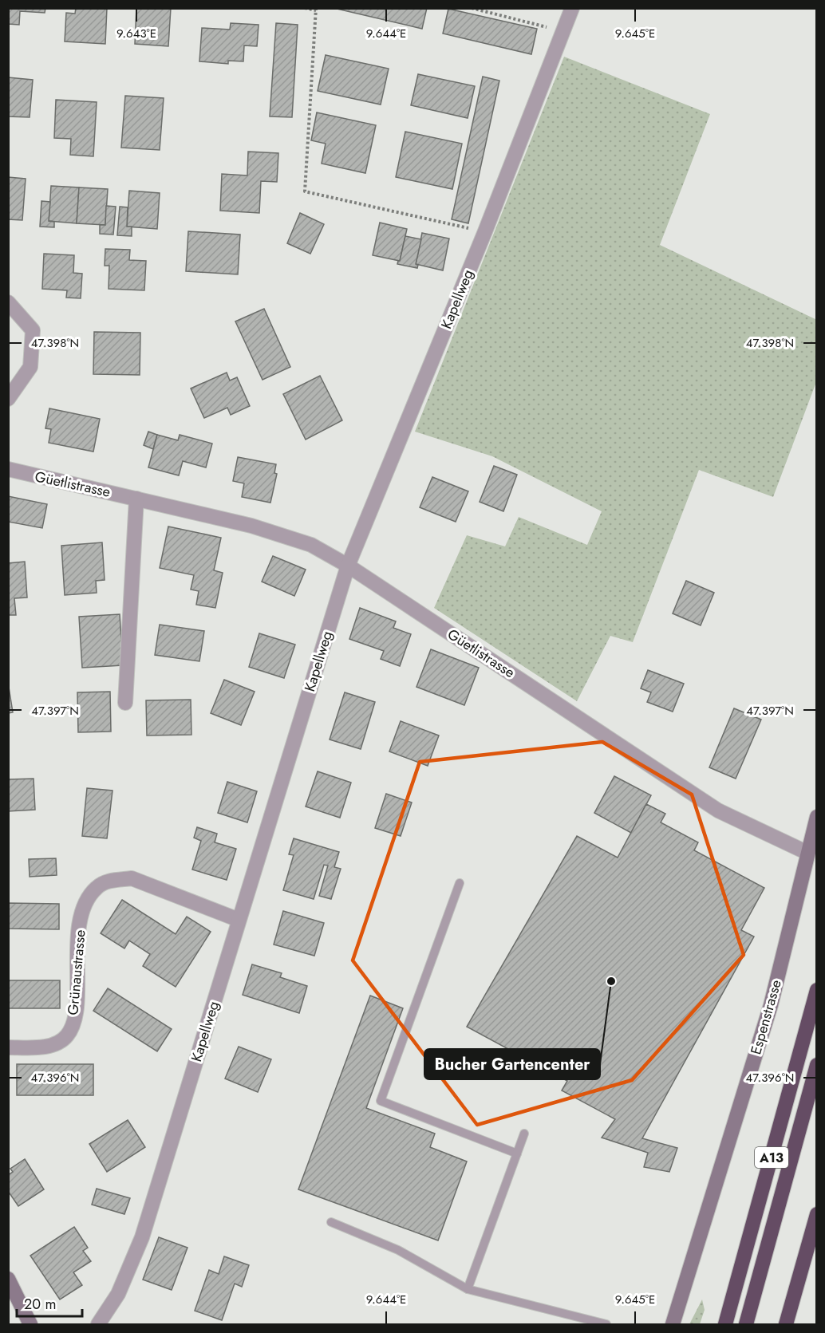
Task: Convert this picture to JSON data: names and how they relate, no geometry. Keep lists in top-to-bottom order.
{
  "streets": {
    "highway": ["A13"],
    "street": [
      "Kapellweg",
      "Güetlistrasse",
      "Grünaustrasse",
      "Espenstrasse"
    ]
  },
  "crossings": [
    ["Kapellweg", "Güetlistrasse"],
    ["Kapellweg", "Grünaustrasse"],
    ["Güetlistrasse", "Espenstrasse"]
  ],
  "places": ["Bucher Gartencenter"],
  "scale_bar": "20 m",
  "coordinates": [
    "9.643°E",
    "9.644°E",
    "9.645°E",
    "47.398°N",
    "47.397°N",
    "47.396°N"
  ]
}
